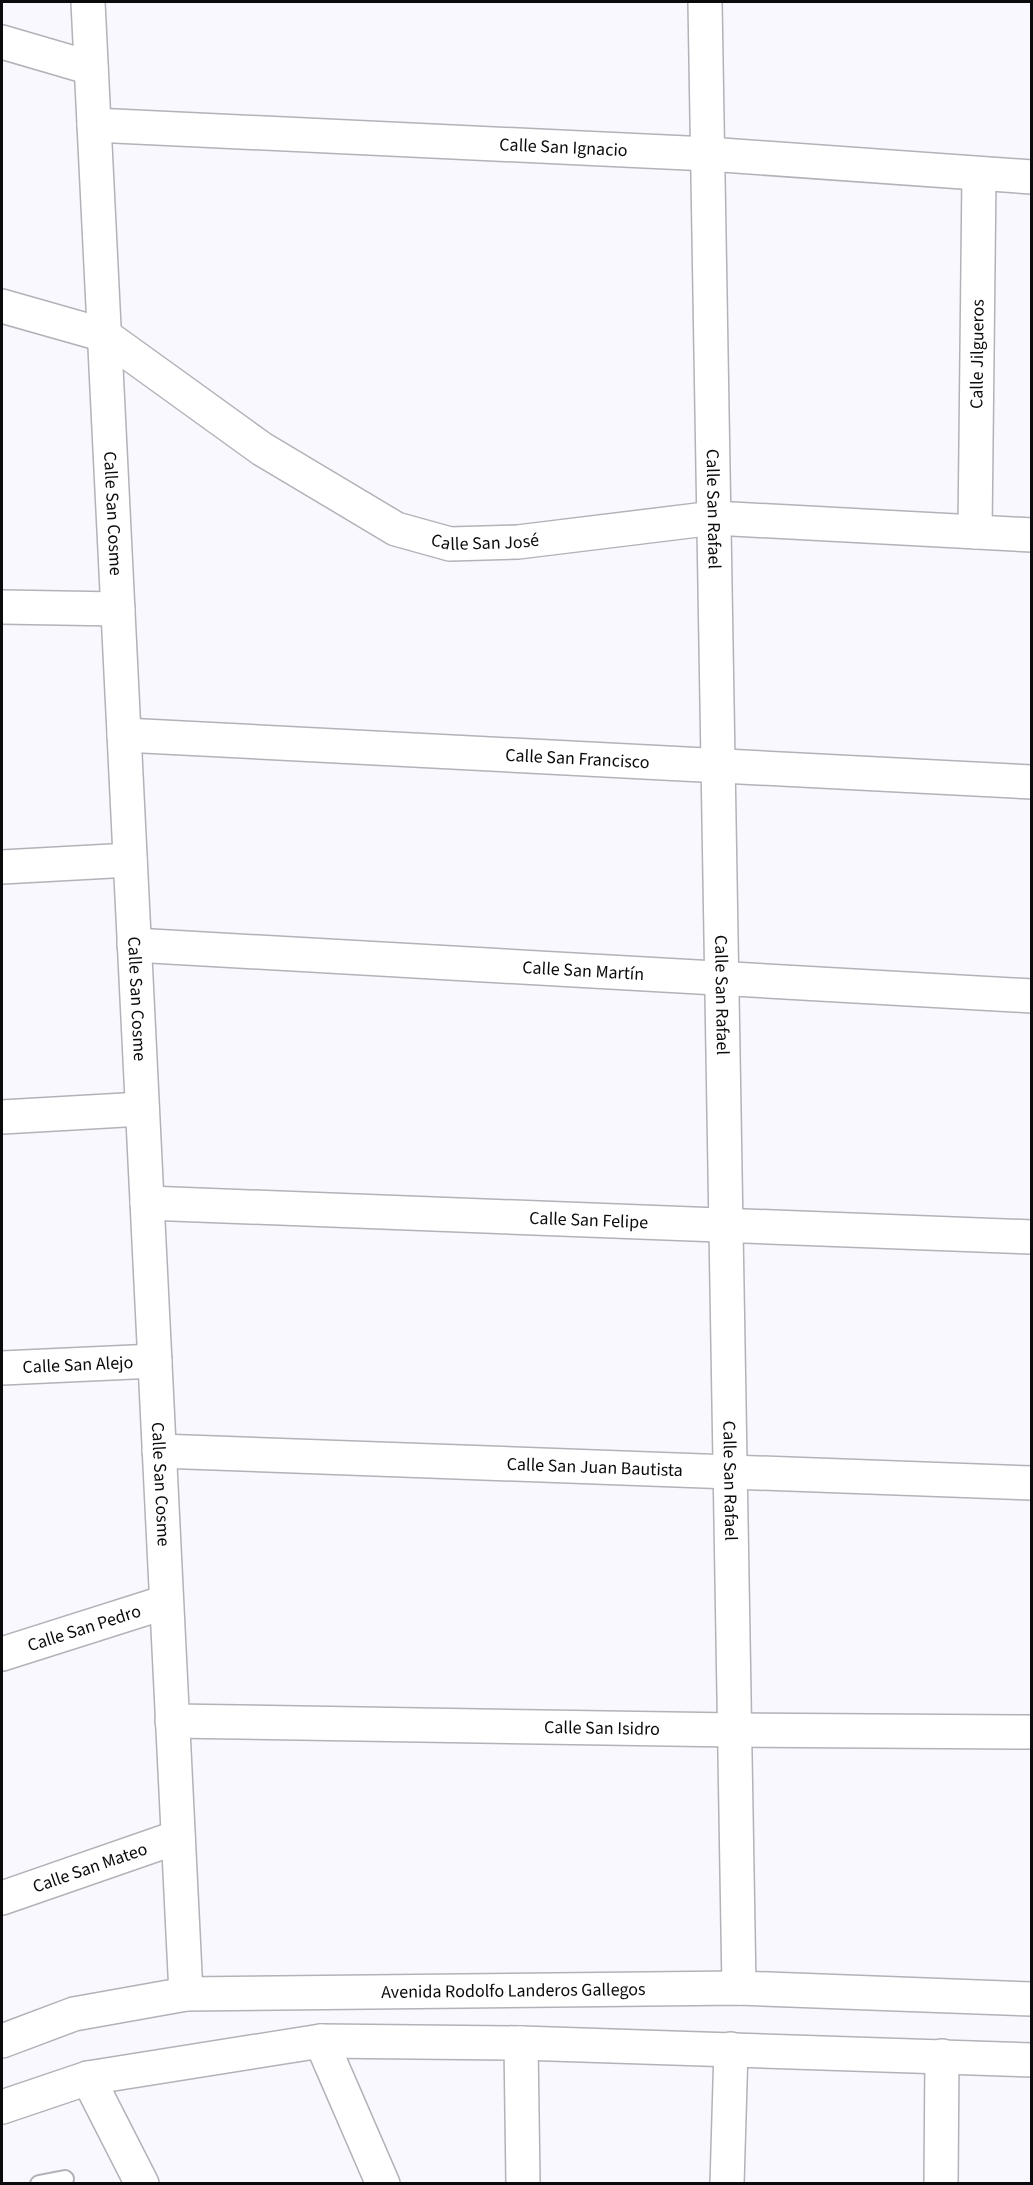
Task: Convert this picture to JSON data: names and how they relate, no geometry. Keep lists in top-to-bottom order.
{
  "streets": {
    "street": [
      "Calle San Ignacio",
      "Calle Jilgueros",
      "Calle San Rafael",
      "Calle San Cosme",
      "Calle San José",
      "Calle San Francisco",
      "Calle San Martín",
      "Calle San Felipe",
      "Calle San Alejo",
      "Calle San Juan Bautista",
      "Calle San Pedro",
      "Calle San Isidro",
      "Calle San Mateo",
      "Avenida Rodolfo Landeros Gallegos"
    ]
  },
  "crossings": [
    ["Calle San Ignacio", "Calle Jilgueros"],
    ["Calle San Ignacio", "Calle San Rafael"],
    ["Calle San Ignacio", "Calle San Cosme"],
    ["Calle Jilgueros", "Calle San José"],
    ["Calle San Rafael", "Calle San José"],
    ["Calle San Rafael", "Calle San Francisco"],
    ["Calle San Rafael", "Calle San Martín"],
    ["Calle San Rafael", "Calle San Felipe"],
    ["Calle San Rafael", "Calle San Juan Bautista"],
    ["Calle San Rafael", "Calle San Isidro"],
    ["Calle San Rafael", "Avenida Rodolfo Landeros Gallegos"],
    ["Calle San Cosme", "Calle San José"],
    ["Calle San Cosme", "Calle San Francisco"],
    ["Calle San Cosme", "Calle San Martín"],
    ["Calle San Cosme", "Calle San Felipe"],
    ["Calle San Cosme", "Calle San Alejo"],
    ["Calle San Cosme", "Calle San Juan Bautista"],
    ["Calle San Cosme", "Calle San Pedro"],
    ["Calle San Cosme", "Calle San Isidro"],
    ["Calle San Cosme", "Calle San Mateo"],
    ["Calle San Cosme", "Avenida Rodolfo Landeros Gallegos"]
  ]
}
